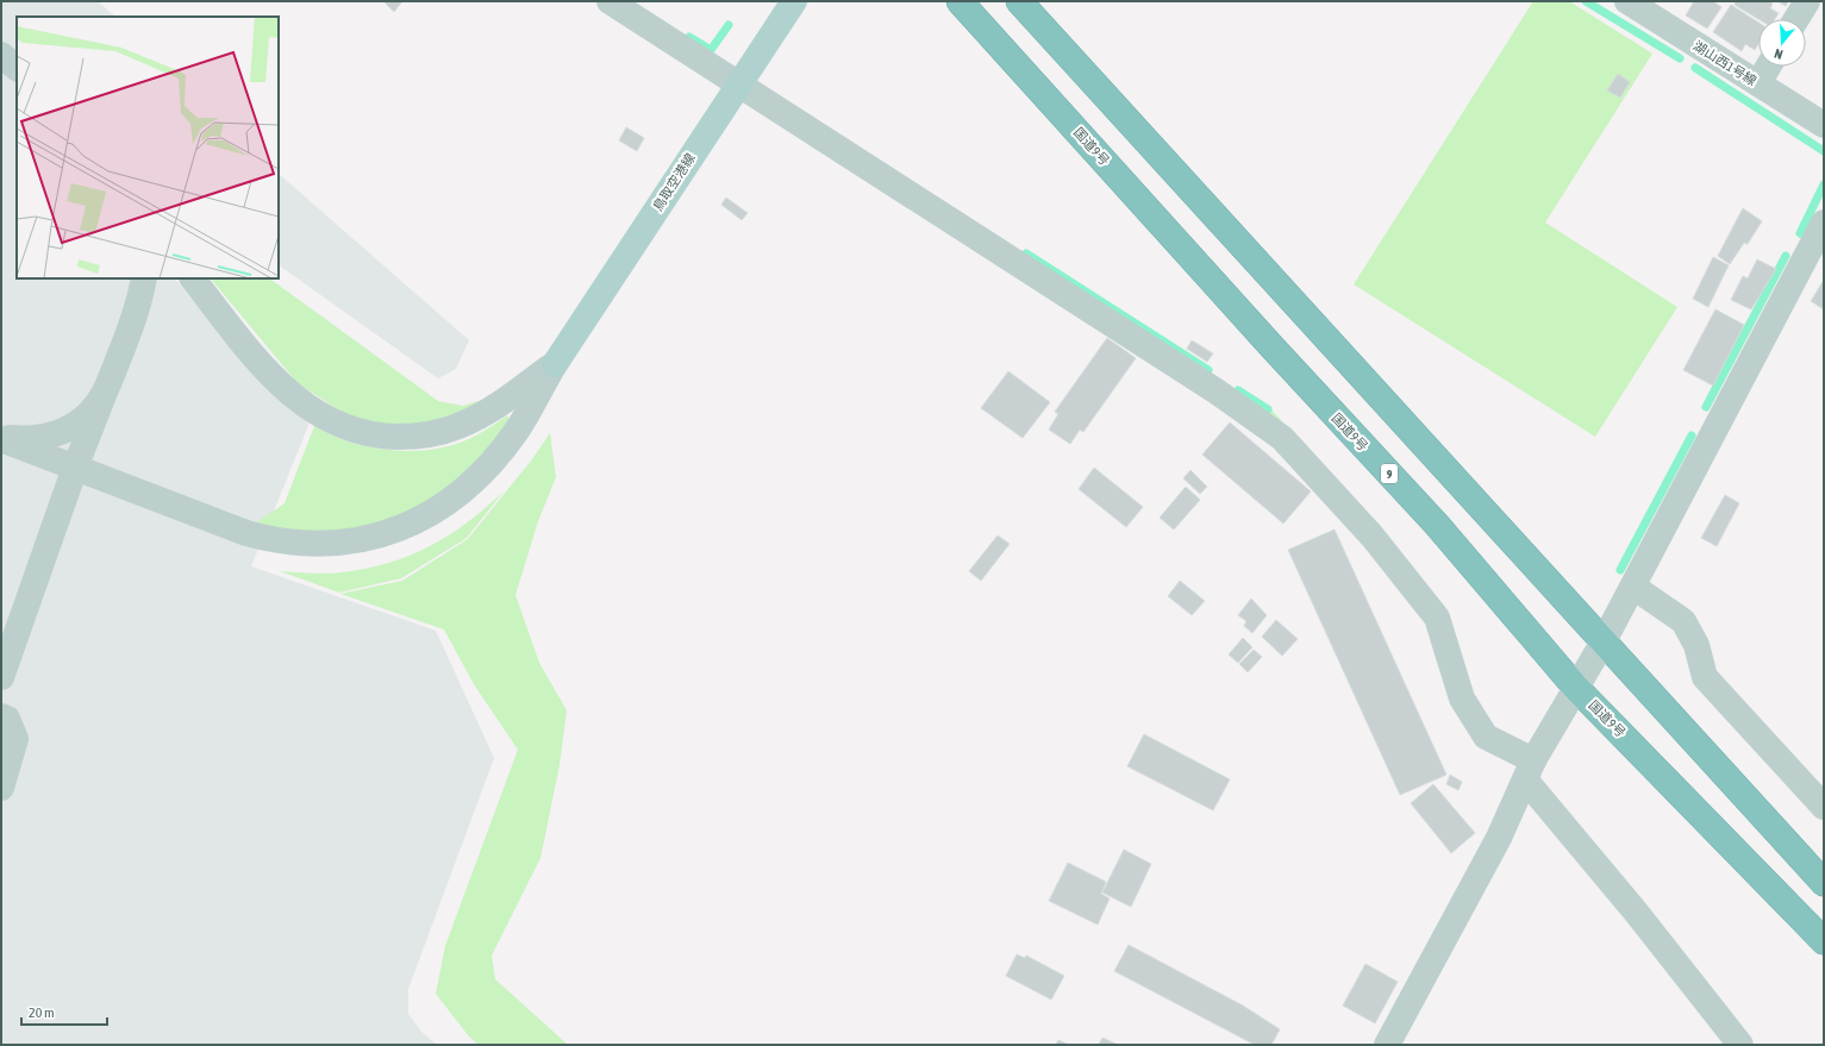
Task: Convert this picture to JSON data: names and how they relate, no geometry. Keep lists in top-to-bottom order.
{
  "streets": {
    "highway": ["国道9号", "9"],
    "main road": ["鳥取空港線"],
    "street": ["湖山西1号線"]
  },
  "scale_bar": "20 m",
  "north": "bottom"
}
